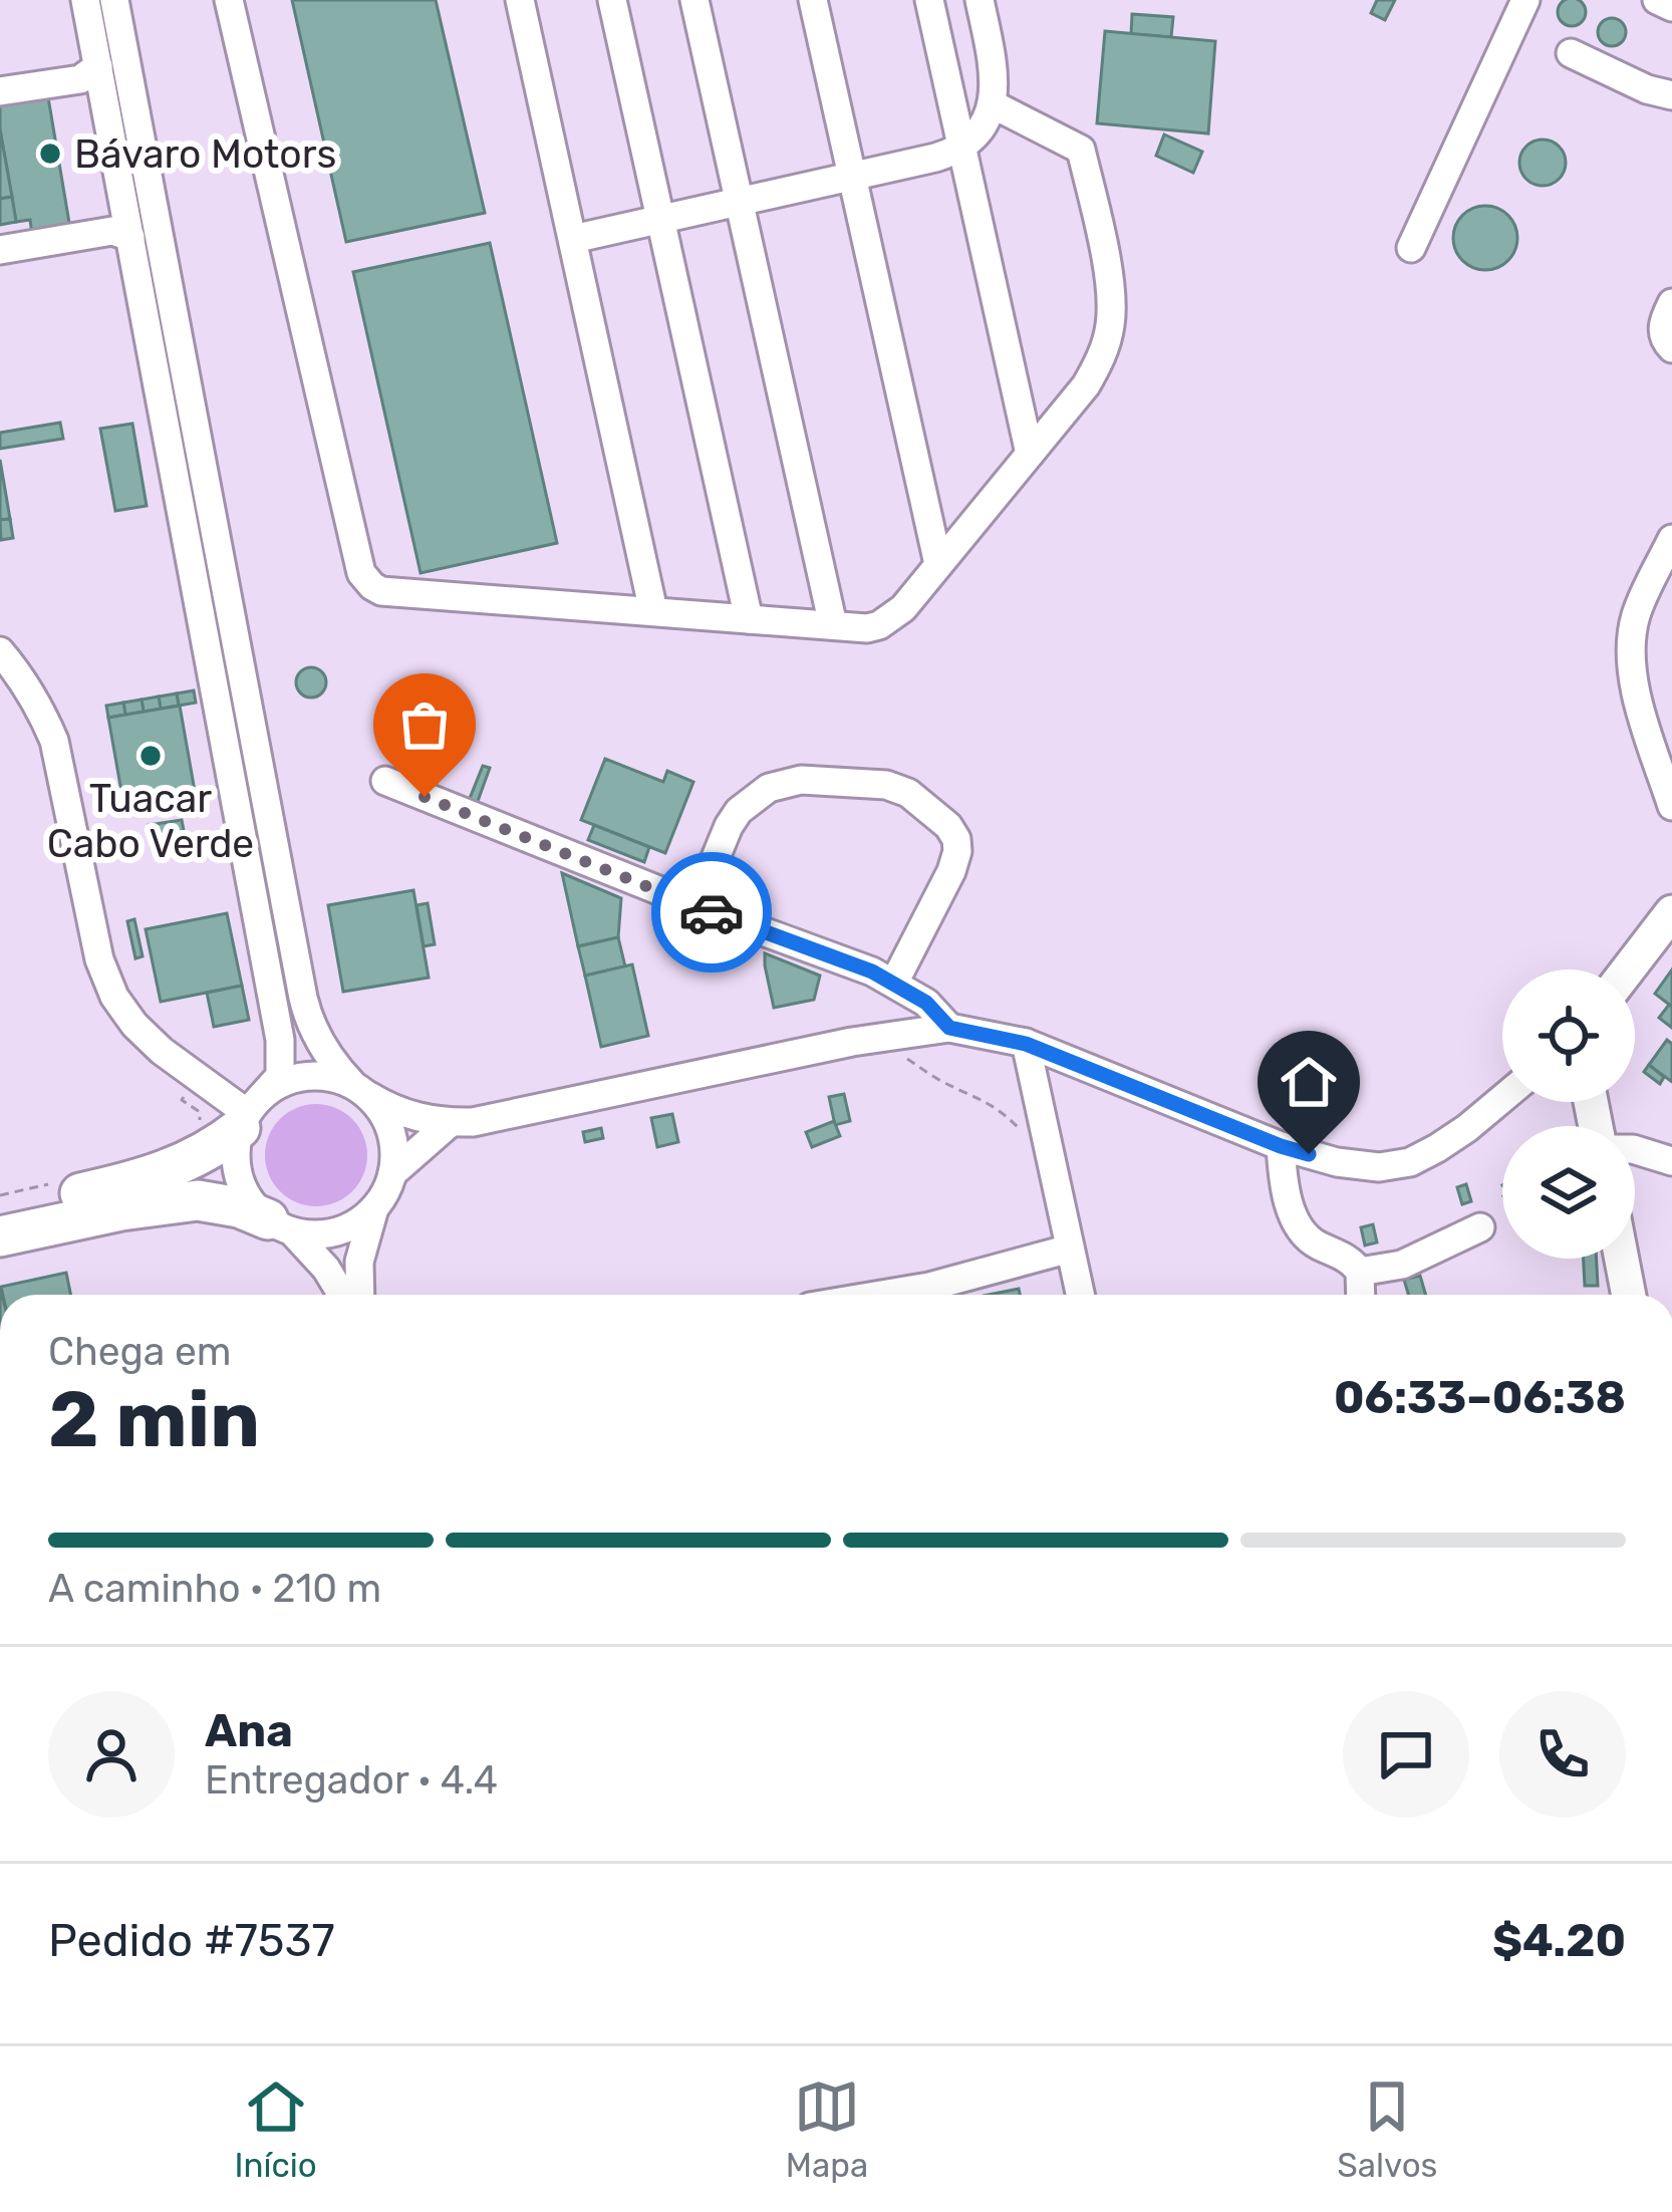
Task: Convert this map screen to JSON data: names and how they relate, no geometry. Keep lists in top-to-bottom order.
{
  "places": ["Bávaro Motors", "Tuacar Cabo Verde"],
  "page": {
    "heading": ["2 min", "Chega em", "06:33–06:38"],
    "panel": [
      "Ana",
      "Entregador · 4.4",
      "Pedido #7537",
      "$4.20"
    ],
    "bar": "A caminho · 210 m",
    "tabs": ["Início", "Mapa", "Salvos"]
  }
}
